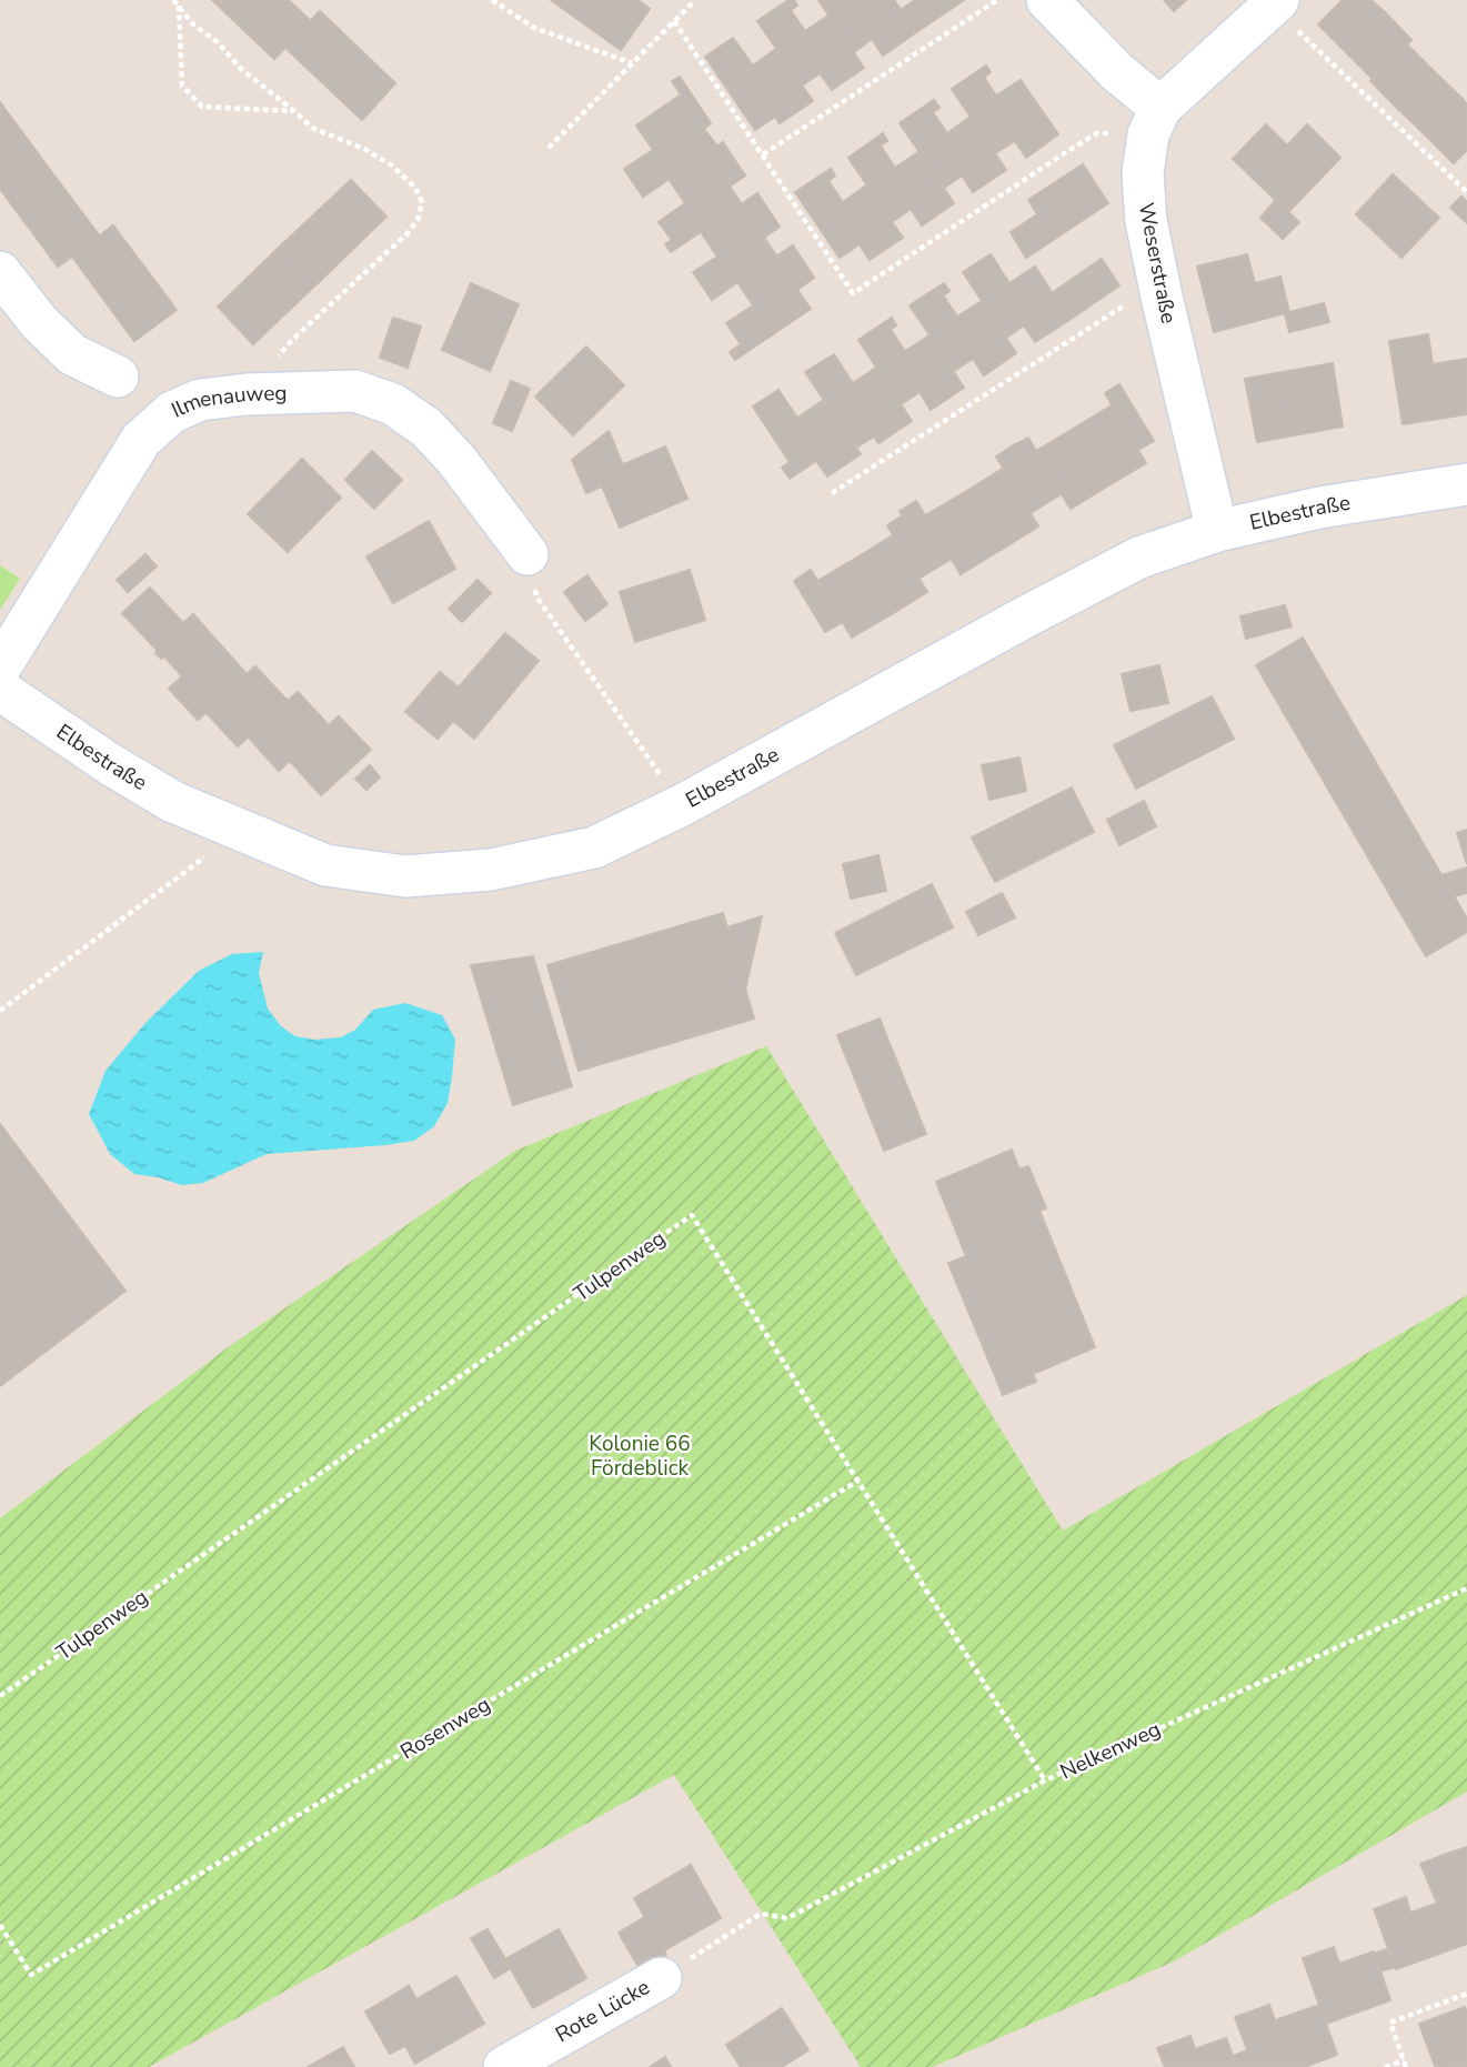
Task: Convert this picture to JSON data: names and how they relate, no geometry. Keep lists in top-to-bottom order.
{
  "streets": {
    "street": [
      "Weserstraße",
      "Ilmenauweg",
      "Elbestraße",
      "Rote Lücke"
    ],
    "path": ["Tulpenweg", "Rosenweg", "Nelkenweg"]
  },
  "crossings": [
    ["Weserstraße", "Elbestraße"],
    ["Tulpenweg", "Rosenweg"],
    ["Tulpenweg", "Nelkenweg"],
    ["Nelkenweg", "Rote Lücke"]
  ],
  "parks": ["Kolonie 66 Fördeblick"]
}
